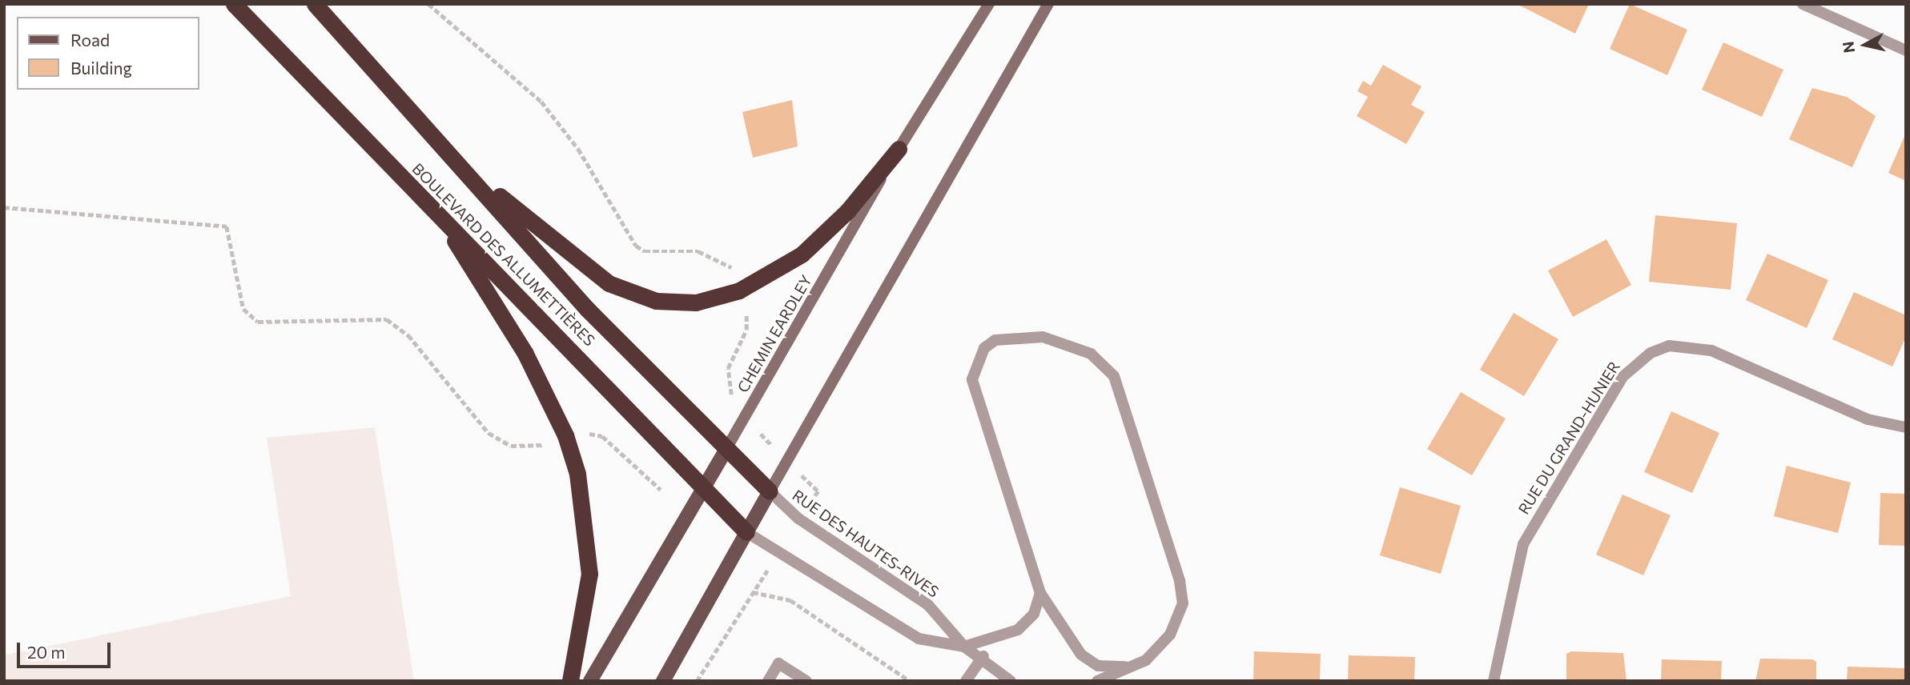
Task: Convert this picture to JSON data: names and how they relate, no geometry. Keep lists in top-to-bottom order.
{
  "streets": {
    "highway": ["BOULEVARD DES ALLUMETTIÈRES"],
    "main road": ["CHEMIN EARDLEY"],
    "street": ["RUE DU GRAND-HUNIER", "RUE DES HAUTES-RIVES"]
  },
  "crossings": [
    ["BOULEVARD DES ALLUMETTIÈRES", "CHEMIN EARDLEY"],
    ["BOULEVARD DES ALLUMETTIÈRES", "RUE DES HAUTES-RIVES"]
  ],
  "legend": ["Road", "Building"],
  "scale_bar": "20 m",
  "north": "left"
}
